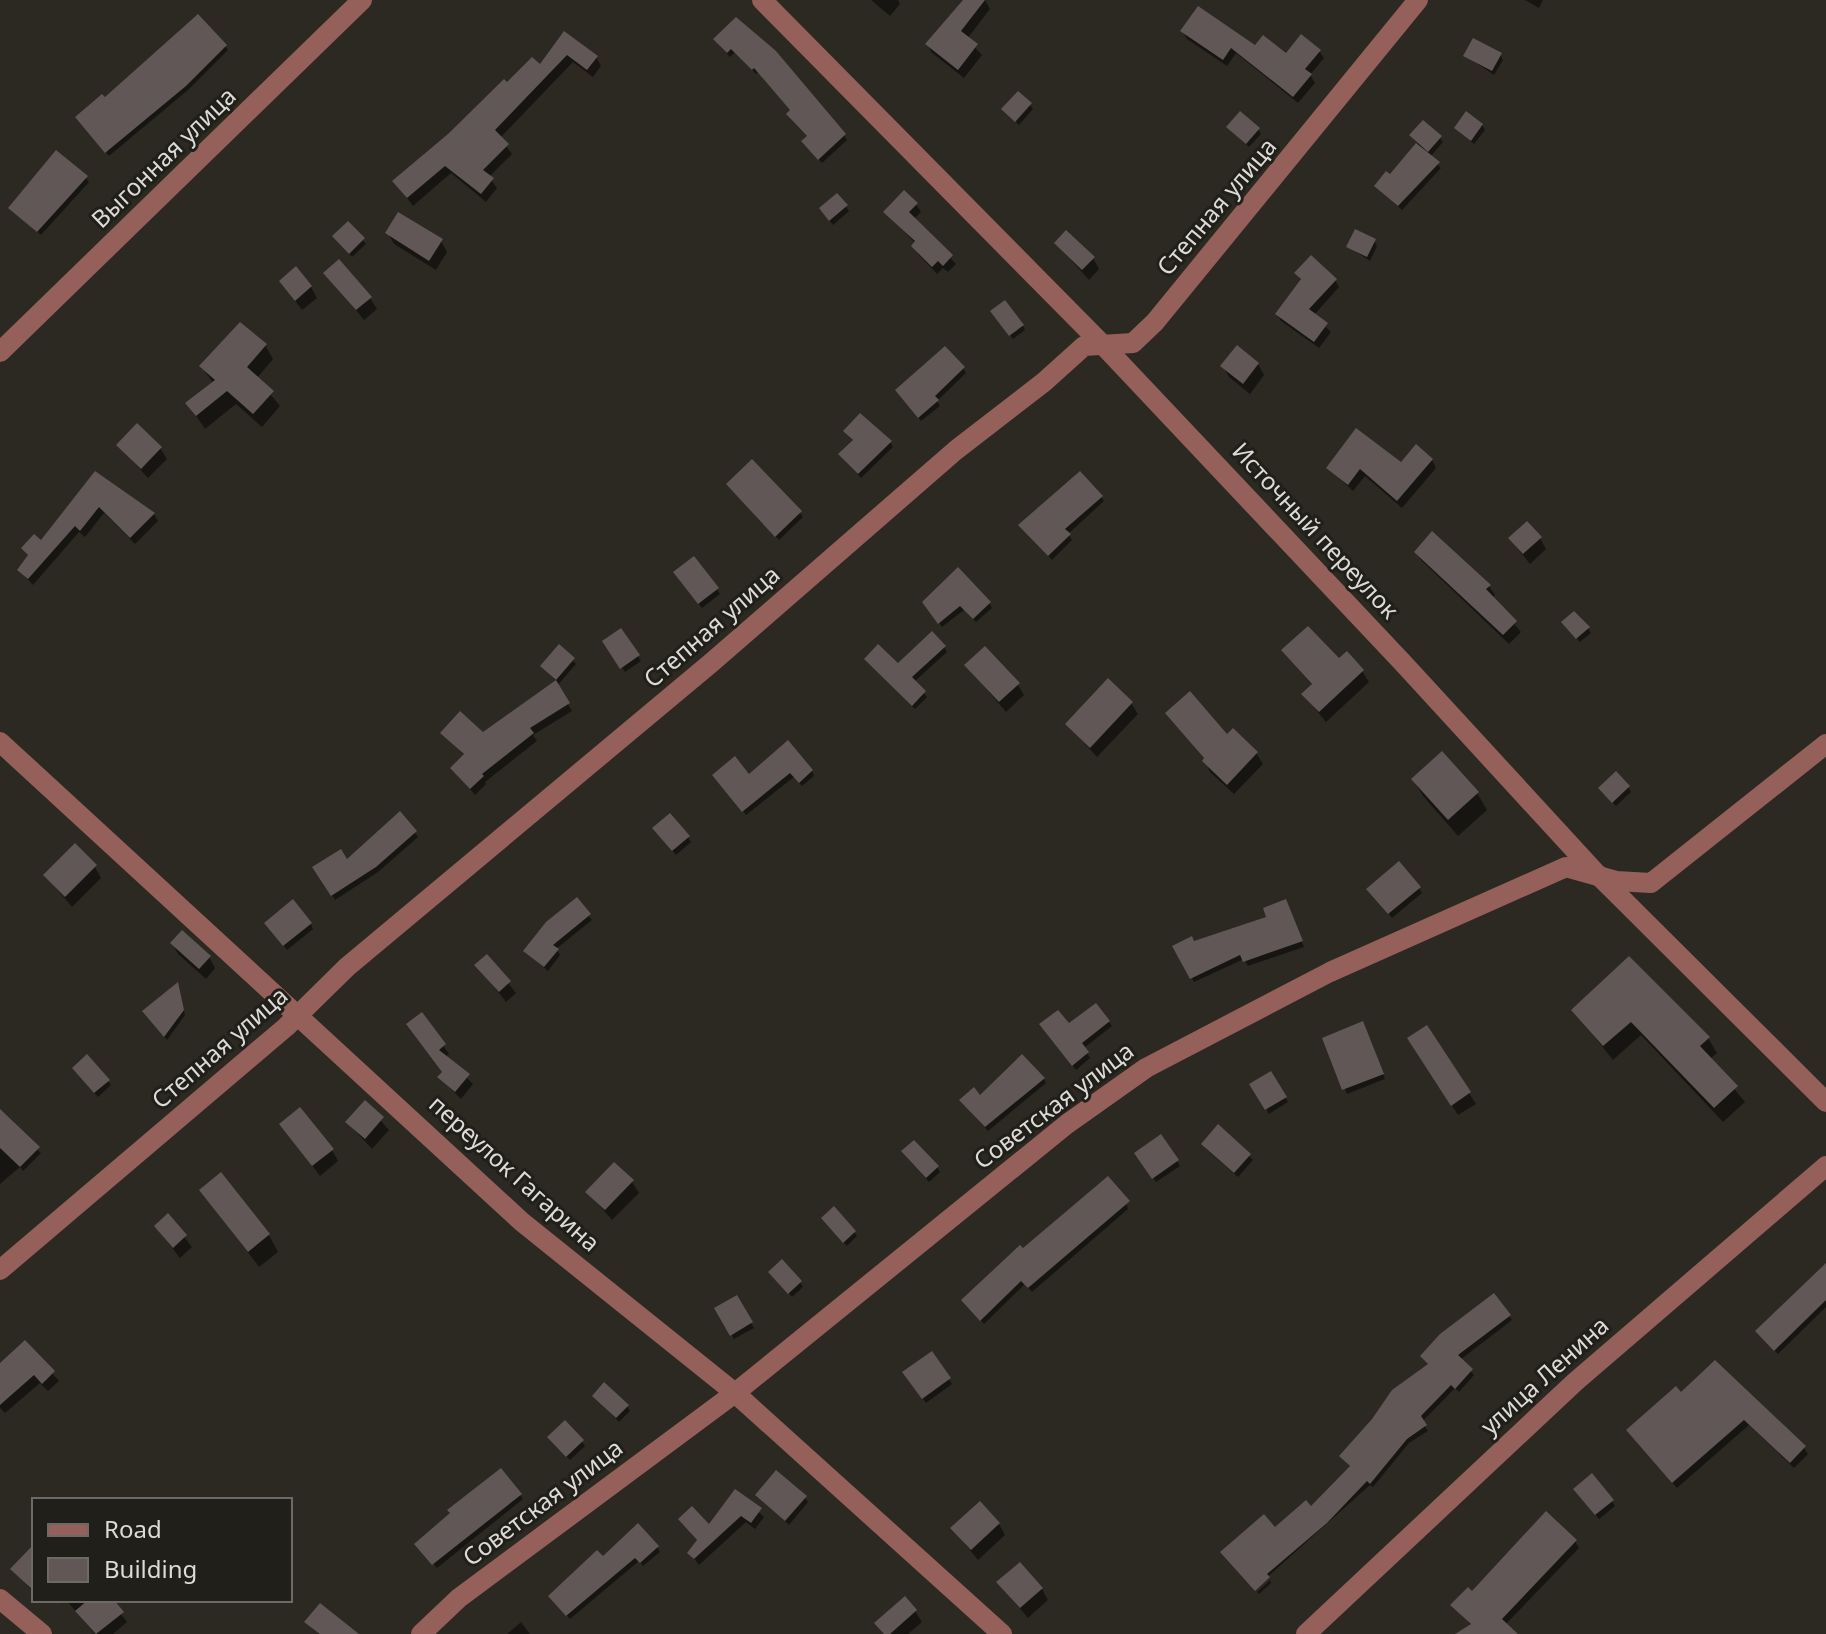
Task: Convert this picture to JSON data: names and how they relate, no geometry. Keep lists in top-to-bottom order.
{
  "streets": {
    "street": [
      "Выгонная улица",
      "Степная улица",
      "Источный переулок",
      "Советская улица",
      "переулок Гагарина",
      "улица Ленина"
    ]
  },
  "crossings": [
    ["Степная улица", "Источный переулок"],
    ["Степная улица", "переулок Гагарина"],
    ["Источный переулок", "Советская улица"],
    ["Советская улица", "переулок Гагарина"]
  ],
  "legend": ["Road", "Building"]
}
